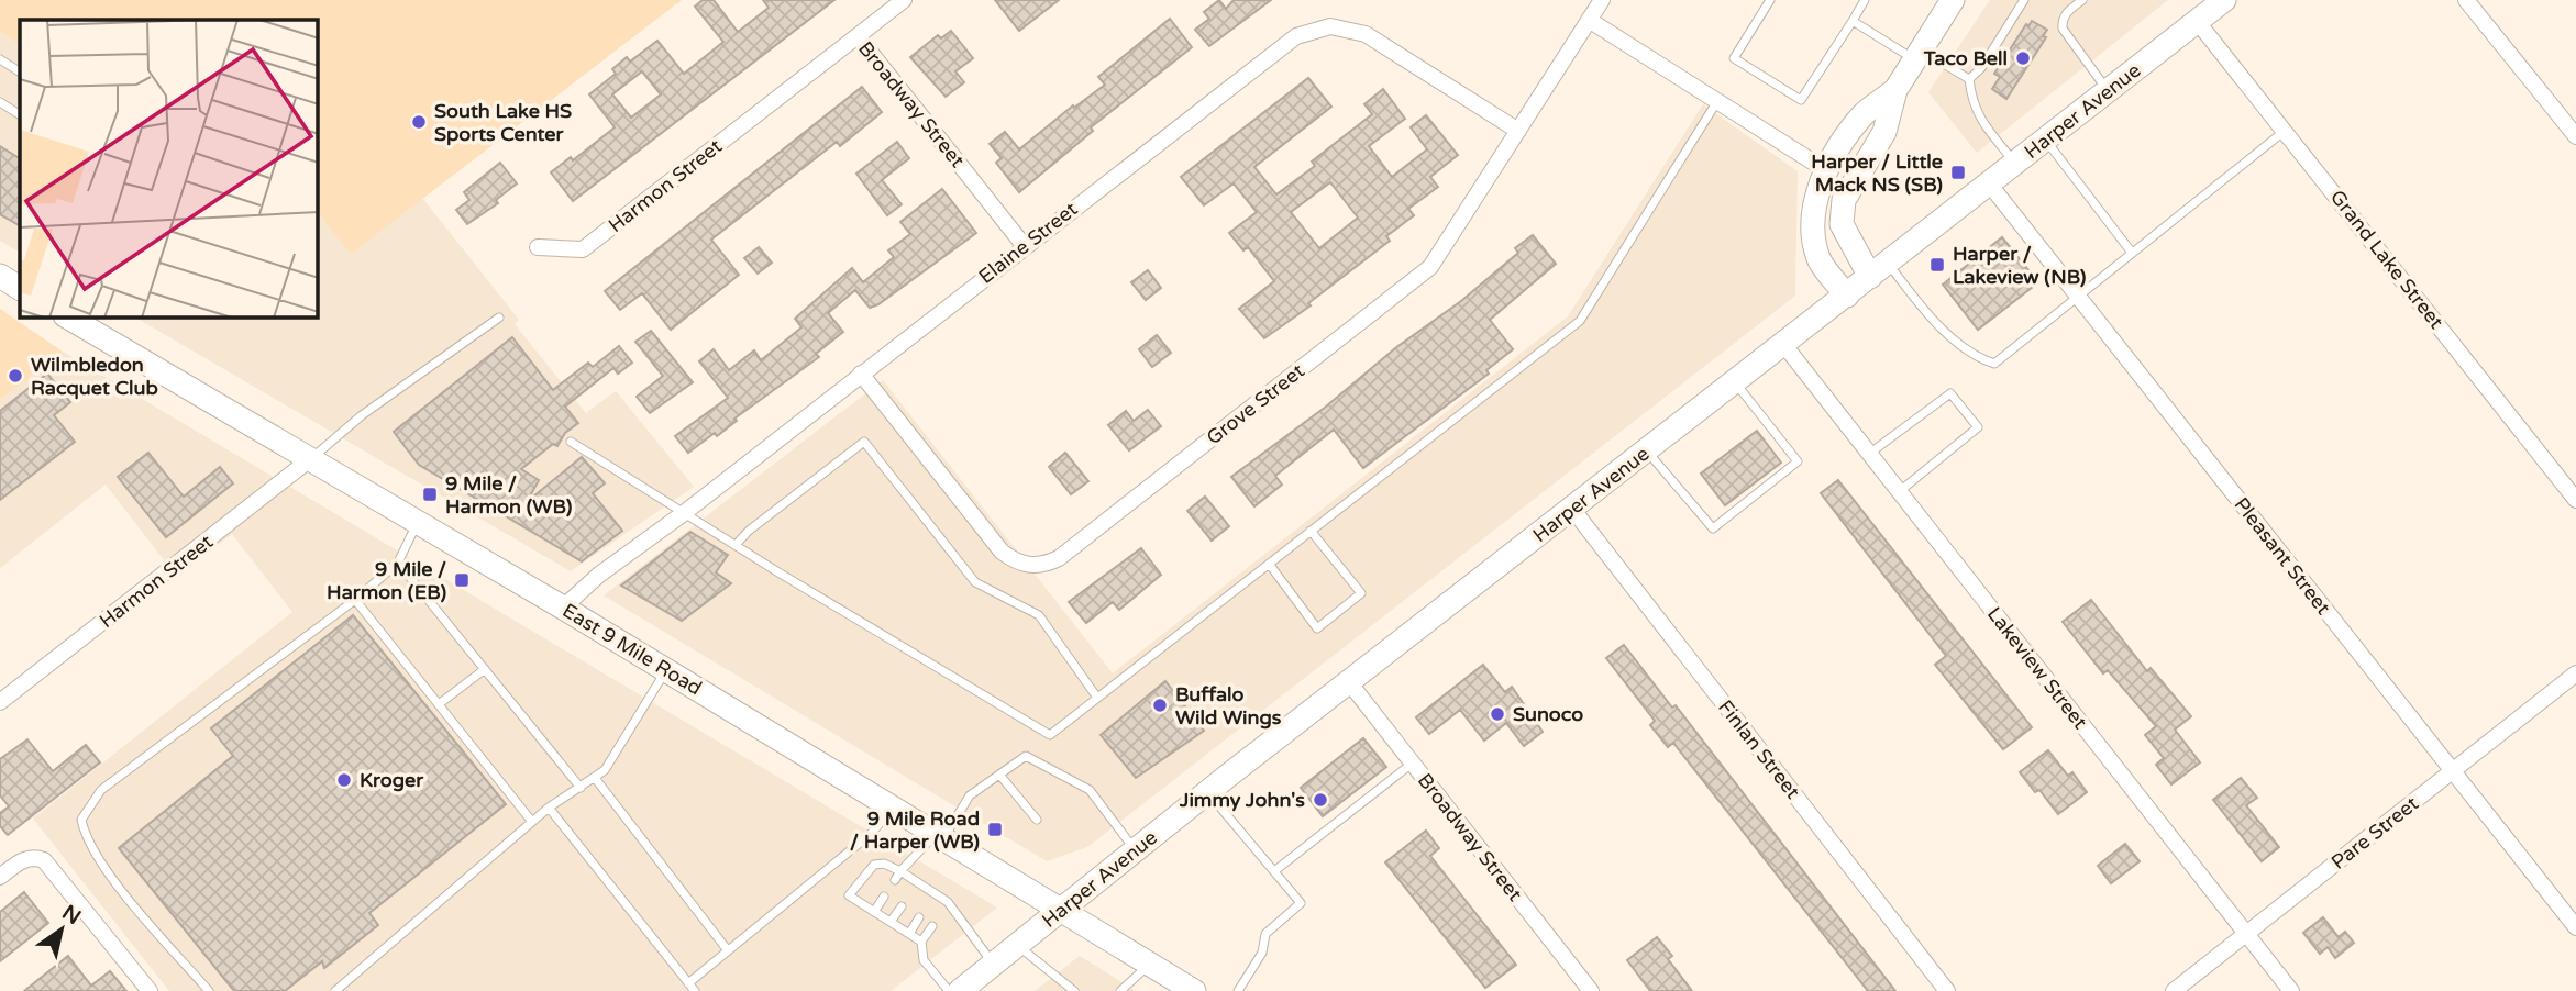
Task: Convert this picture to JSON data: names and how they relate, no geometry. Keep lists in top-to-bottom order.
{
  "streets": {
    "main road": ["Harper Avenue", "East 9 Mile Road"],
    "street": [
      "Broadway Street",
      "Harmon Street",
      "Elaine Street",
      "Grand Lake Street",
      "Grove Street",
      "Pleasant Street",
      "Lakeview Street",
      "Finlan Street",
      "Pare Street"
    ]
  },
  "crossings": [
    ["Broadway Street", "Harper Avenue"],
    ["Broadway Street", "Harmon Street"],
    ["Broadway Street", "Elaine Street"],
    ["Harper Avenue", "Grand Lake Street"],
    ["Harper Avenue", "Pleasant Street"],
    ["Harper Avenue", "East 9 Mile Road"],
    ["Harper Avenue", "Lakeview Street"],
    ["Harper Avenue", "Finlan Street"],
    ["Harmon Street", "East 9 Mile Road"],
    ["Elaine Street", "Grove Street"],
    ["Elaine Street", "East 9 Mile Road"],
    ["Pleasant Street", "Pare Street"],
    ["Lakeview Street", "Pare Street"]
  ],
  "places": {
    "other": [
      "Taco Bell",
      "South Lake HS Sports Center",
      "Wilmbledon Racquet Club",
      "Buffalo Wild Wings",
      "Sunoco",
      "Kroger",
      "Jimmy John's"
    ],
    "transit": [
      "Harper / Little Mack NS (SB)",
      "Harper / Lakeview (NB)",
      "9 Mile / Harmon (WB)",
      "9 Mile / Harmon (EB)",
      "9 Mile Road / Harper (WB)"
    ]
  },
  "north": "top right"
}
